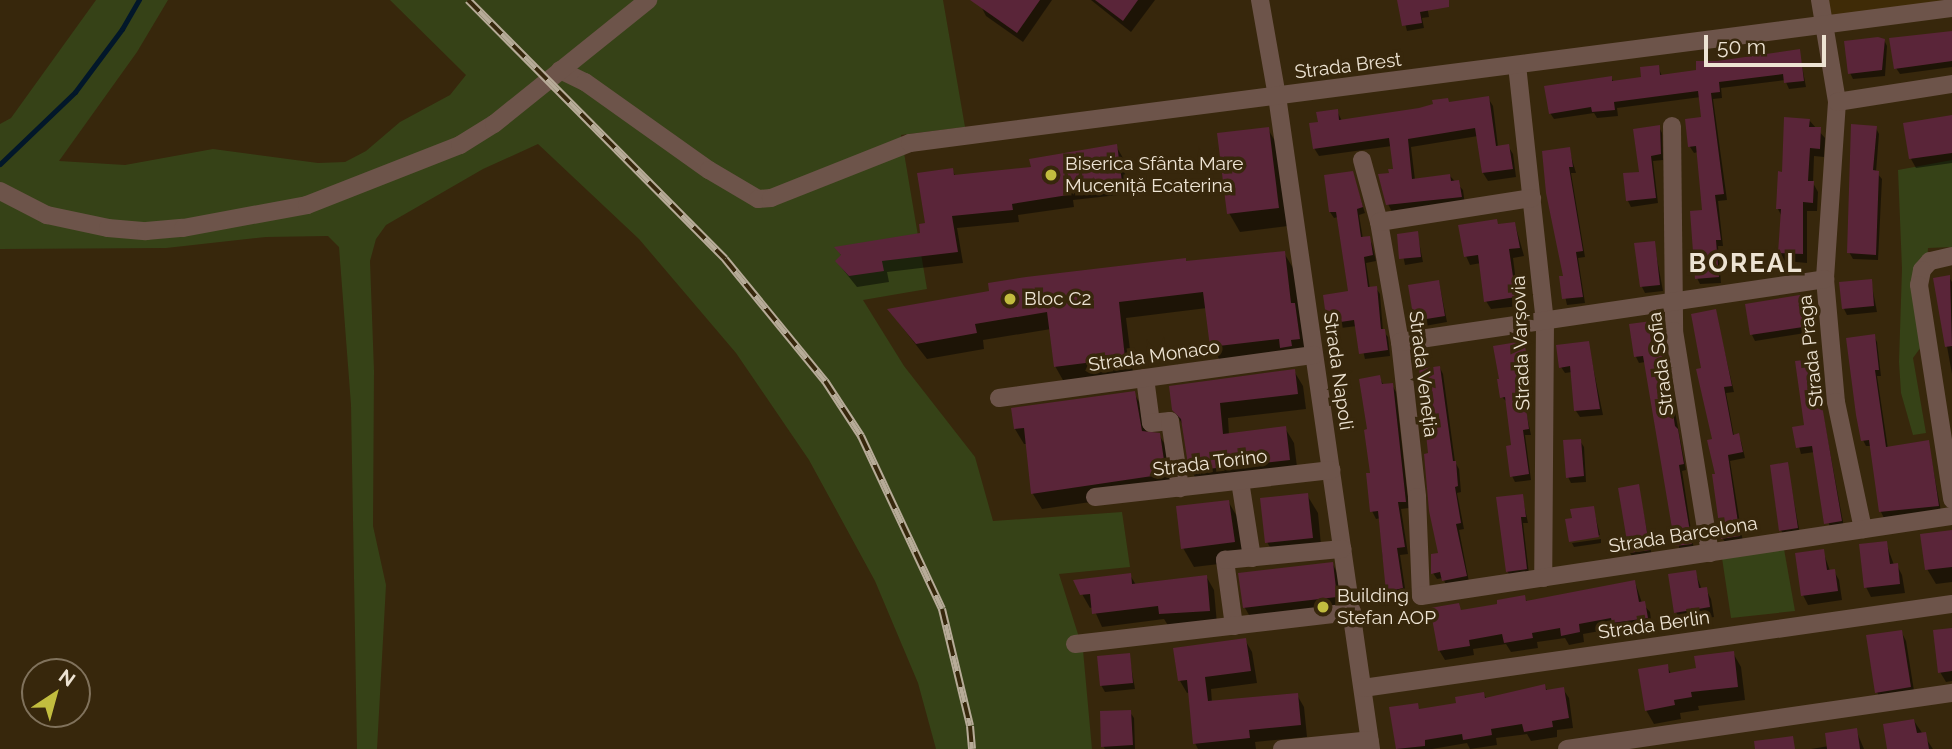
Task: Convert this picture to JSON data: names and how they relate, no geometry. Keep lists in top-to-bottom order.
{
  "streets": {
    "street": [
      "Strada Brest",
      "Strada Varșovia",
      "Strada Praga",
      "Strada Monaco",
      "Strada Sofia",
      "Strada Napoli",
      "Strada Veneția",
      "Strada Torino",
      "Strada Barcelona",
      "Strada Berlin"
    ]
  },
  "crossings": [
    ["Strada Brest", "Strada Varșovia"],
    ["Strada Brest", "Strada Praga"],
    ["Strada Brest", "Strada Napoli"],
    ["Strada Varșovia", "Strada Barcelona"],
    ["Strada Praga", "Strada Barcelona"],
    ["Strada Monaco", "Strada Napoli"],
    ["Strada Sofia", "Strada Barcelona"],
    ["Strada Napoli", "Strada Torino"],
    ["Strada Napoli", "Strada Berlin"],
    ["Strada Veneția", "Strada Barcelona"]
  ],
  "districts": ["BOREAL"],
  "places": ["Biserica Sfânta Mare Muceniță Ecaterina", "Bloc C2", "Building Stefan AOP"],
  "scale_bar": "50 m",
  "north": "top right"
}
